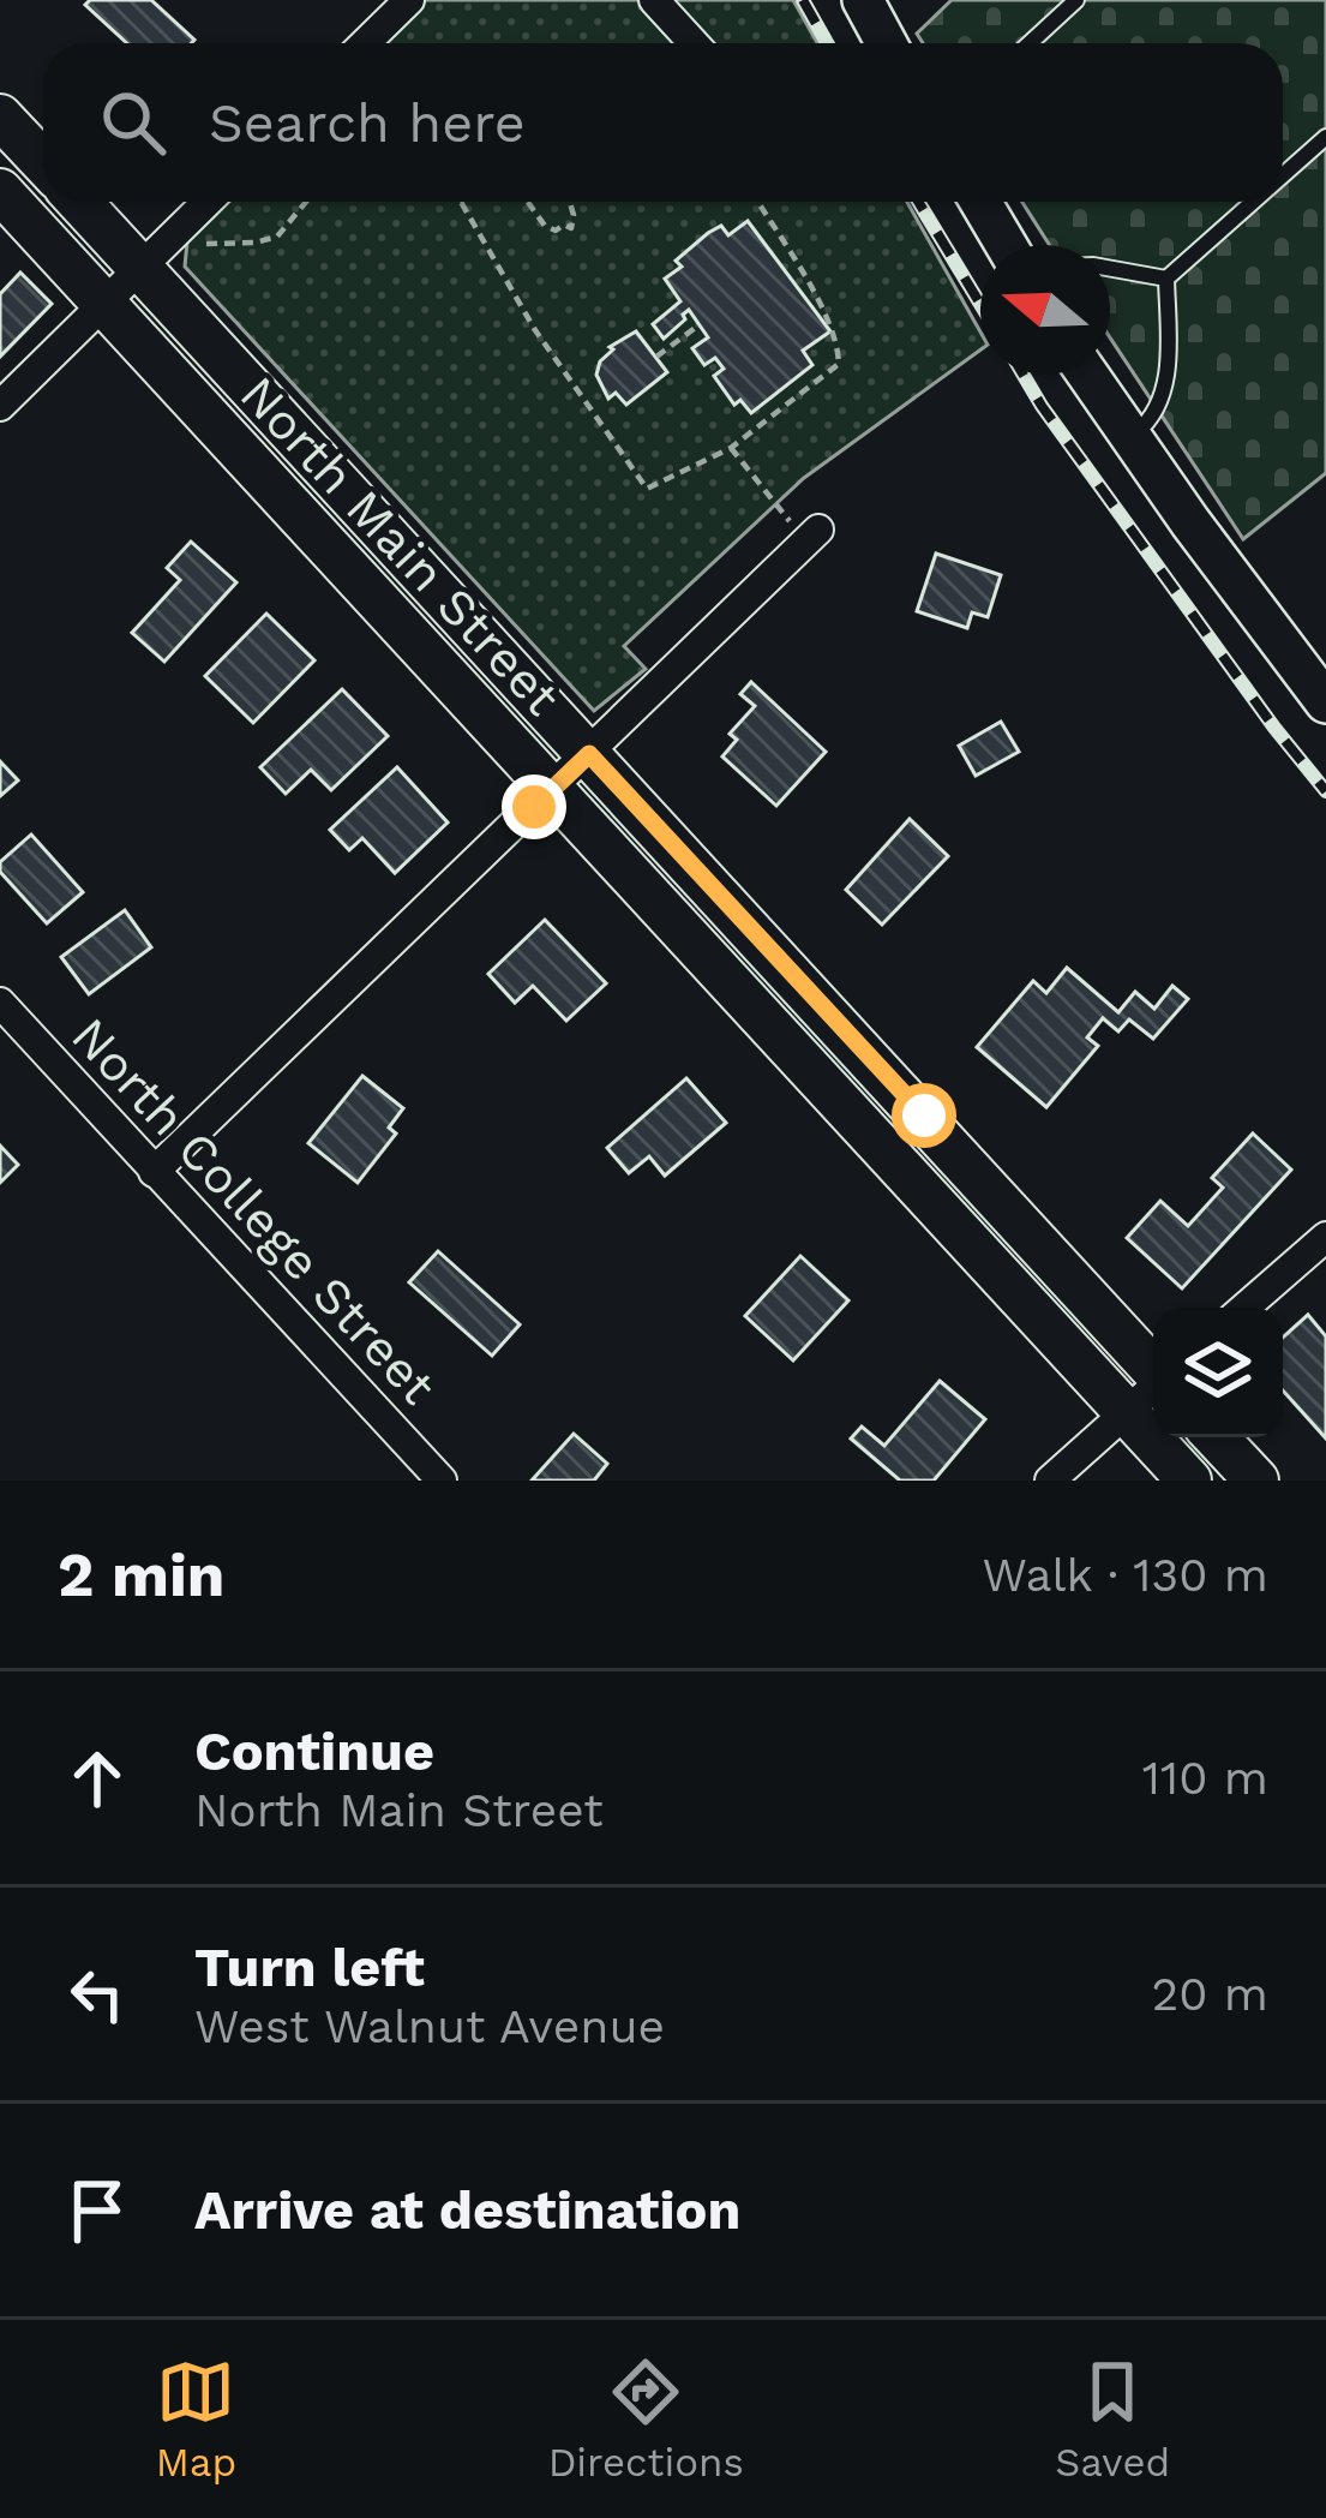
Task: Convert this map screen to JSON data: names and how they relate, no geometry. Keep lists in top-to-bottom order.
{
  "streets": {
    "main road": ["North Main Street"],
    "street": ["North College Street"]
  },
  "north": "left",
  "page": {
    "search": "Search here",
    "heading": ["2 min", "Walk · 130 m"],
    "list": [
      ["Continue", "North Main Street", "110 m"],
      ["Turn left", "West Walnut Avenue", "20 m"],
      "Arrive at destination"
    ],
    "nav": ["Map", "Directions", "Saved"]
  }
}
